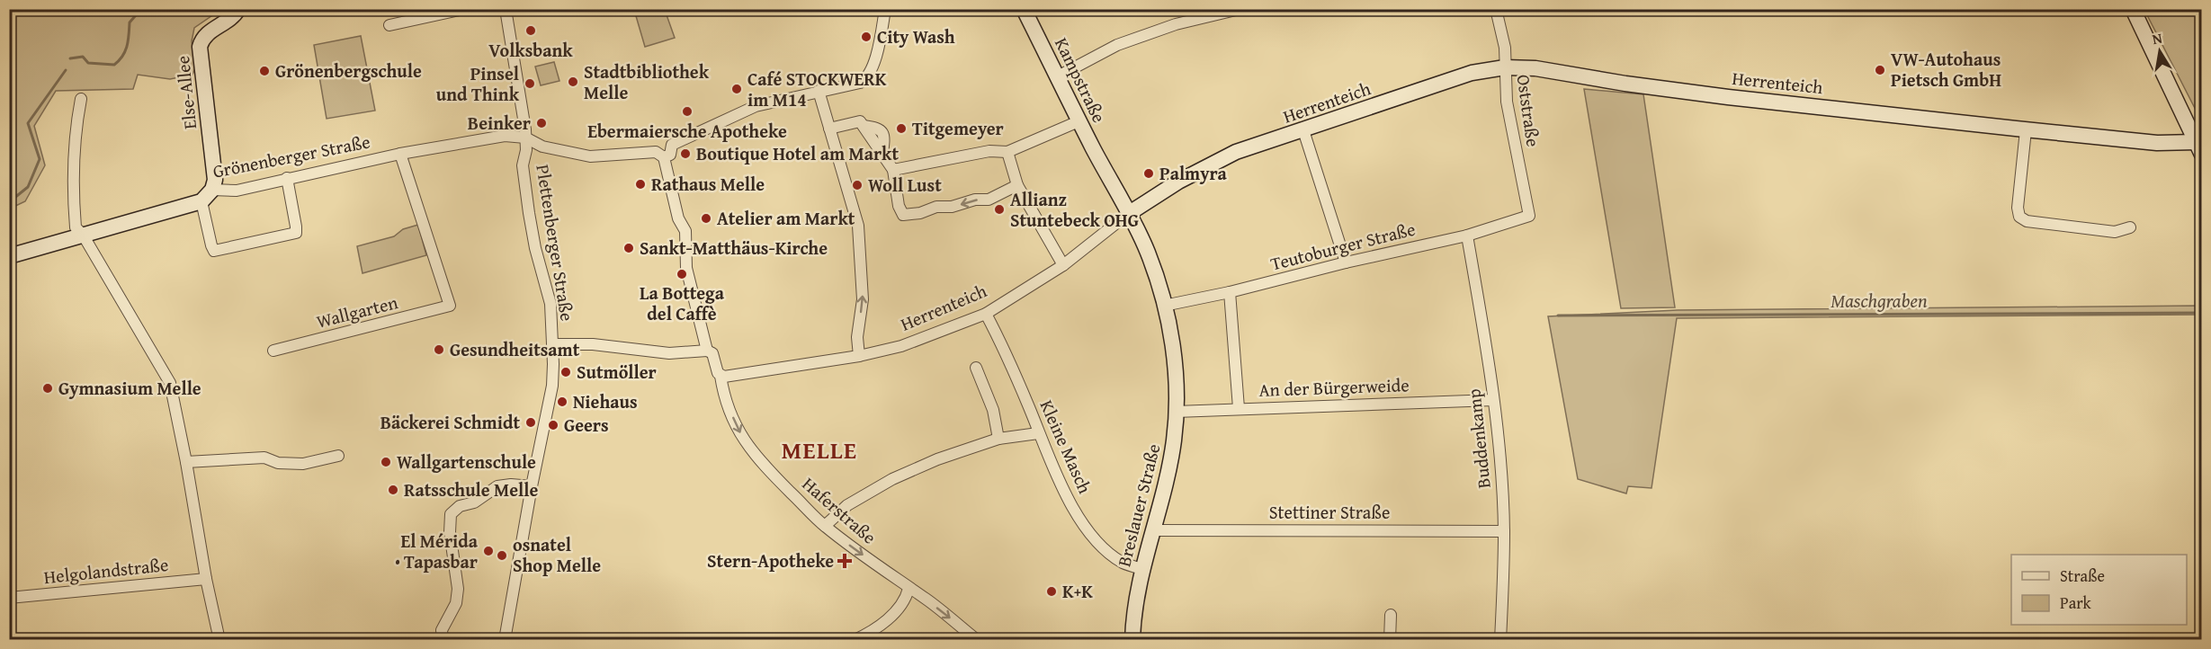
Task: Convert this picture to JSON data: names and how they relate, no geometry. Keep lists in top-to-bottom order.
{
  "streets": {
    "street": [
      "Kampstraße",
      "Herrenteich",
      "Else-Allee",
      "Oststraße",
      "Grönenberger Straße",
      "Plettenberger Straße",
      "Teutoburger Straße",
      "Wallgarten",
      "An der Bürgerweide",
      "Buddenkamp",
      "Kleine Masch",
      "Breslauer Straße",
      "Haferstraße",
      "Stettiner Straße",
      "Helgolandstraße"
    ]
  },
  "crossings": [
    ["Kampstraße", "Breslauer Straße"],
    ["Herrenteich", "Oststraße"],
    ["Herrenteich", "Kleine Masch"],
    ["Herrenteich", "Breslauer Straße"],
    ["Herrenteich", "Haferstraße"],
    ["Else-Allee", "Grönenberger Straße"],
    ["Oststraße", "Teutoburger Straße"],
    ["Grönenberger Straße", "Plettenberger Straße"],
    ["Grönenberger Straße", "Wallgarten"],
    ["Teutoburger Straße", "Buddenkamp"],
    ["Teutoburger Straße", "Breslauer Straße"],
    ["An der Bürgerweide", "Buddenkamp"],
    ["An der Bürgerweide", "Breslauer Straße"],
    ["Buddenkamp", "Stettiner Straße"],
    ["Kleine Masch", "Breslauer Straße"],
    ["Breslauer Straße", "Stettiner Straße"]
  ],
  "one_way": ["Haferstraße"],
  "districts": ["MELLE"],
  "water": ["Maschgraben"],
  "places": {
    "other": [
      "Volksbank",
      "City Wash",
      "VW-Autohaus Pietsch GmbH",
      "Grönenbergschule",
      "Stadtbibliothek Melle",
      "Pinsel und Think",
      "Café STOCKWERK im M14",
      "Ebermaiersche Apotheke",
      "Beinker",
      "Titgemeyer",
      "Boutique Hotel am Markt",
      "Palmyra",
      "Rathaus Melle",
      "Woll Lust",
      "Allianz Stuntebeck OHG",
      "Atelier am Markt",
      "Sankt-Matthäus-Kirche",
      "La Bottega del Caffè",
      "Gesundheitsamt",
      "Sutmöller",
      "Gymnasium Melle",
      "Niehaus",
      "Bäckerei Schmidt",
      "Geers",
      "Wallgartenschule",
      "Ratsschule Melle",
      "El Mérida • Tapasbar",
      "osnatel Shop Melle",
      "K+K"
    ],
    "health": ["Stern-Apotheke"]
  },
  "legend": ["Straße", "Park"],
  "north": "top"
}
